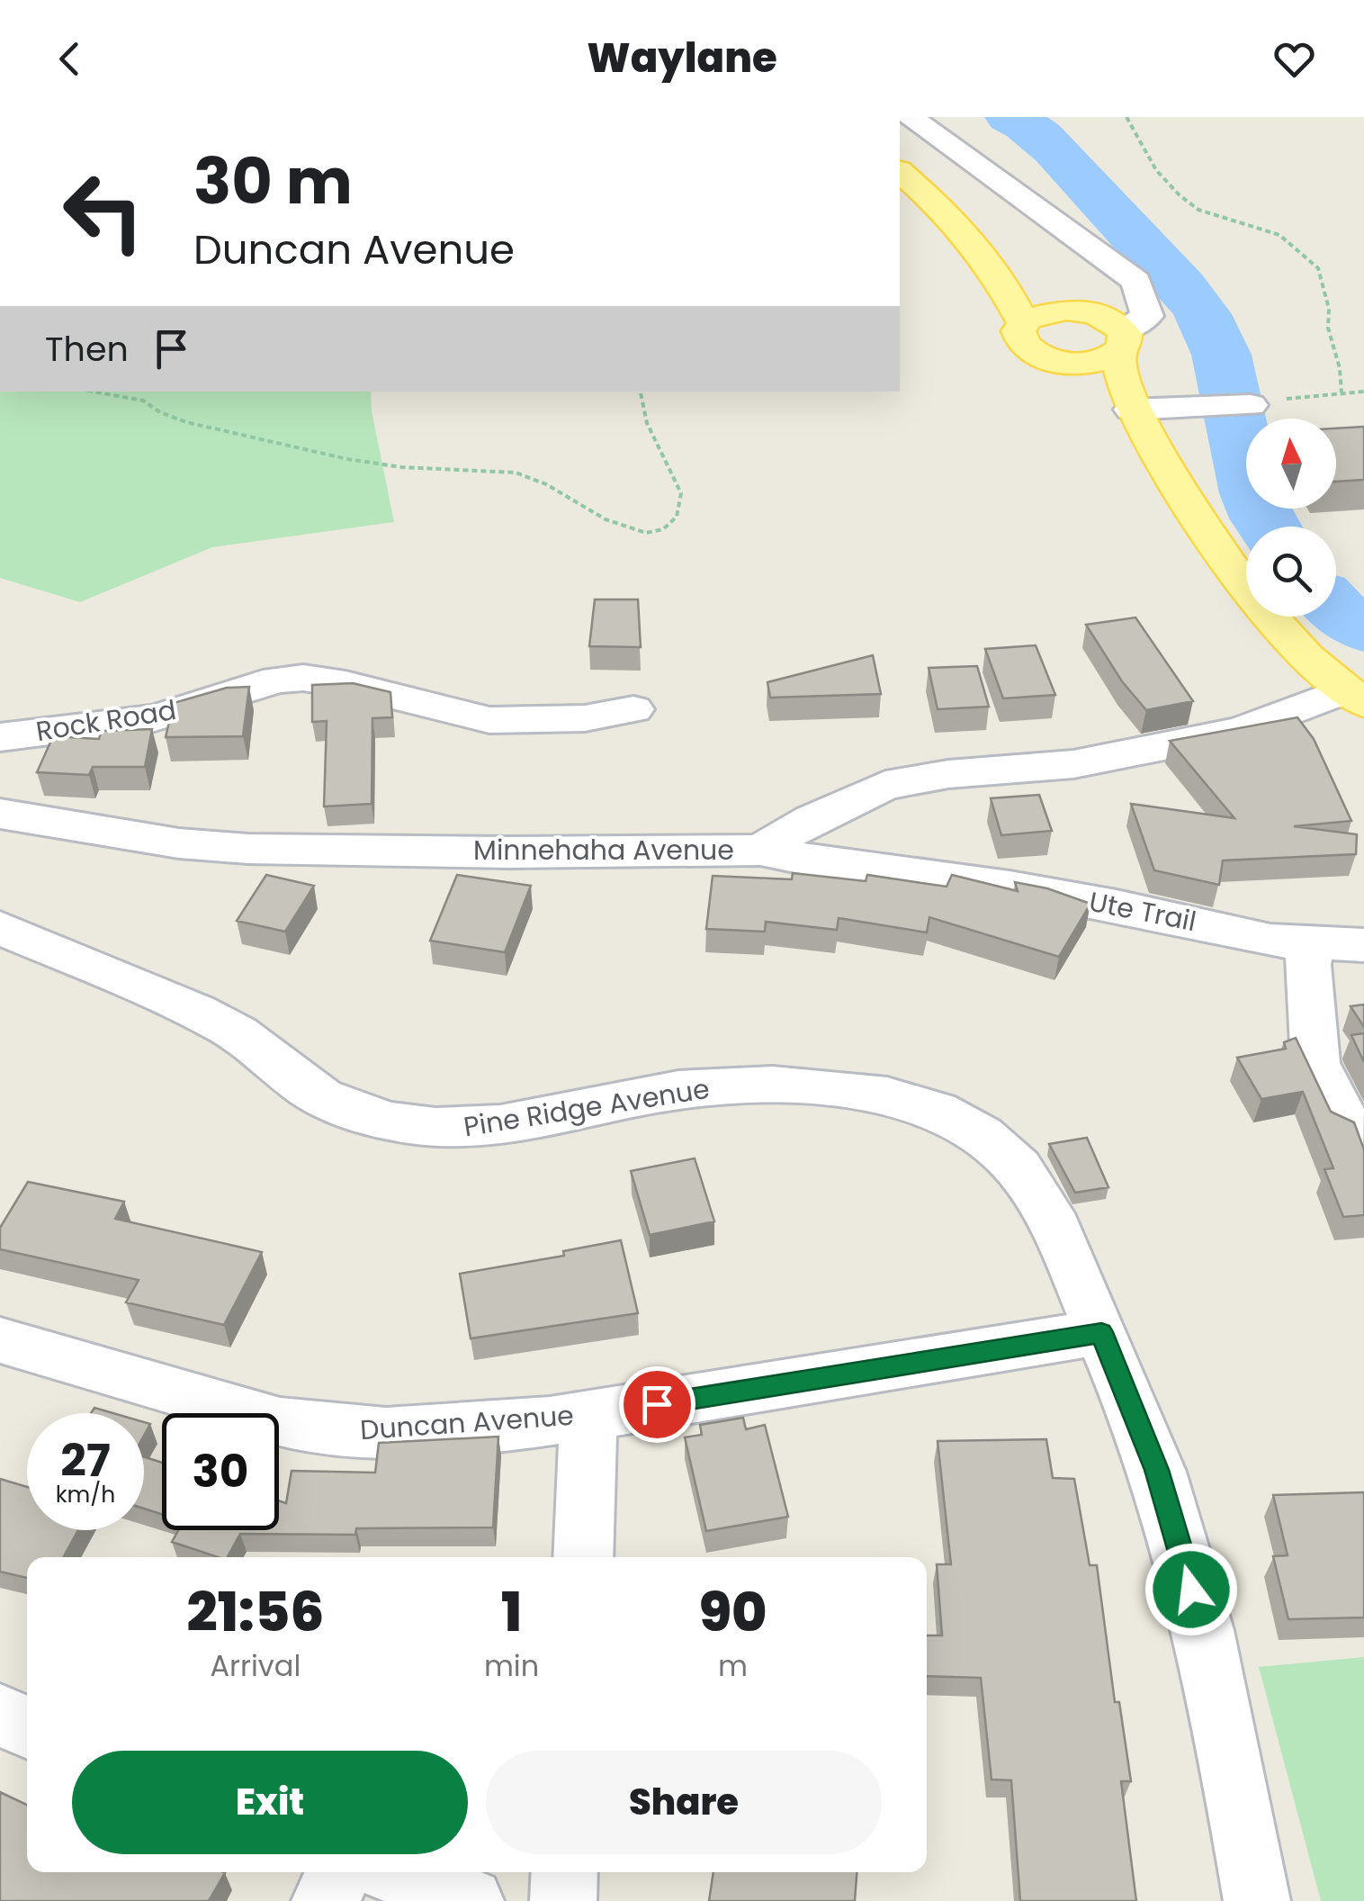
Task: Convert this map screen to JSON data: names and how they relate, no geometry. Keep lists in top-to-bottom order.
{
  "streets": {
    "street": [
      "Rock Road",
      "Minnehaha Avenue",
      "Ute Trail",
      "Pine Ridge Avenue",
      "Duncan Avenue"
    ]
  },
  "crossings": [
    ["Minnehaha Avenue", "Ute Trail"],
    ["Pine Ridge Avenue", "Duncan Avenue"]
  ],
  "north": "top",
  "page": {
    "header": "Waylane",
    "turn": ["30 m", "Duncan Avenue"],
    "then": "Then",
    "speed": "27 km/h",
    "limit": "30",
    "eta": [
      "21:56",
      "Arrival",
      "1",
      "min",
      "90",
      "m"
    ],
    "buttons": ["Exit", "Share"]
  }
}
